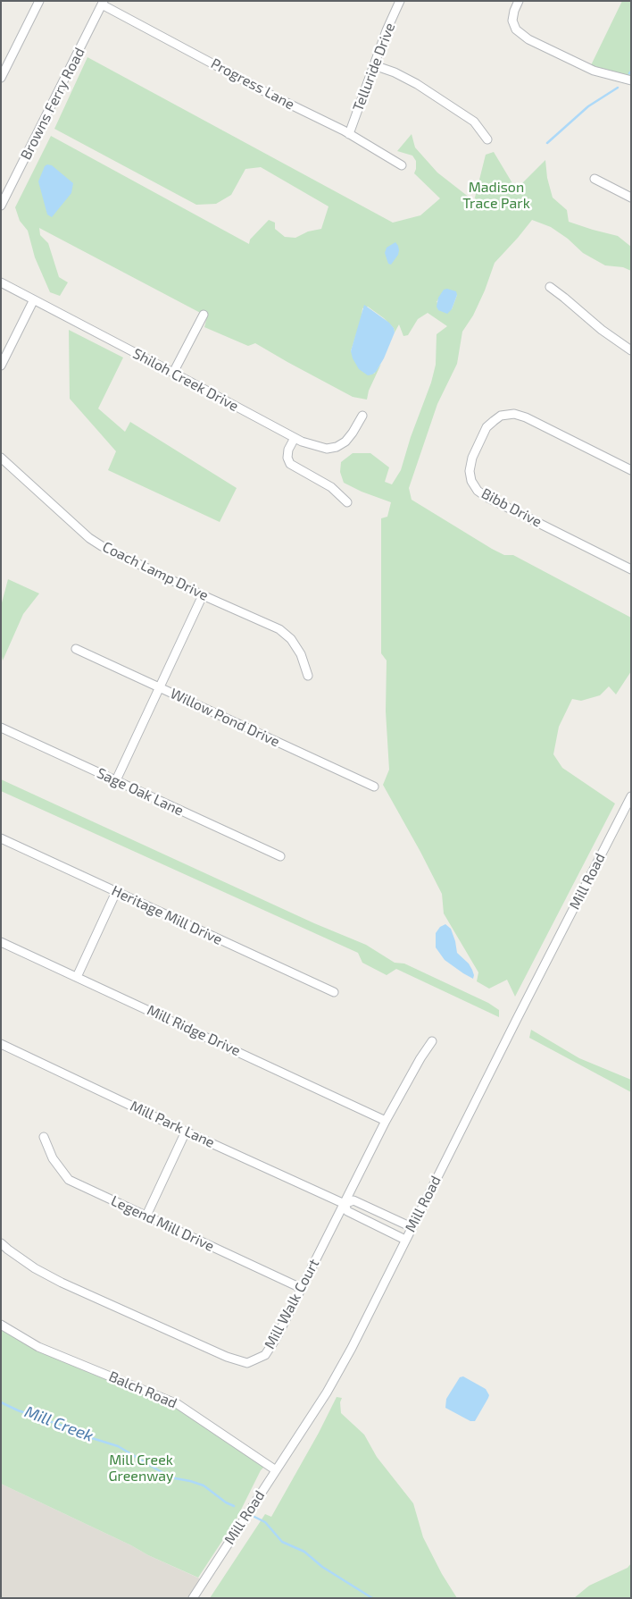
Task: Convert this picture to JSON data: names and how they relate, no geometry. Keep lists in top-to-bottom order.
{
  "streets": {
    "street": [
      "Telluride Drive",
      "Progress Lane",
      "Browns Ferry Road",
      "Shiloh Creek Drive",
      "Bibb Drive",
      "Coach Lamp Drive",
      "Willow Pond Drive",
      "Sage Oak Lane",
      "Mill Road",
      "Heritage Mill Drive",
      "Mill Ridge Drive",
      "Mill Park Lane",
      "Legend Mill Drive",
      "Mill Walk Court",
      "Balch Road"
    ]
  },
  "crossings": [
    ["Telluride Drive", "Progress Lane"],
    ["Progress Lane", "Browns Ferry Road"],
    ["Mill Road", "Mill Park Lane"],
    ["Mill Road", "Balch Road"],
    ["Mill Ridge Drive", "Mill Walk Court"],
    ["Mill Park Lane", "Mill Walk Court"],
    ["Legend Mill Drive", "Mill Walk Court"]
  ],
  "water": ["Mill Creek"],
  "parks": ["Madison Trace Park", "Mill Creek Greenway"]
}
